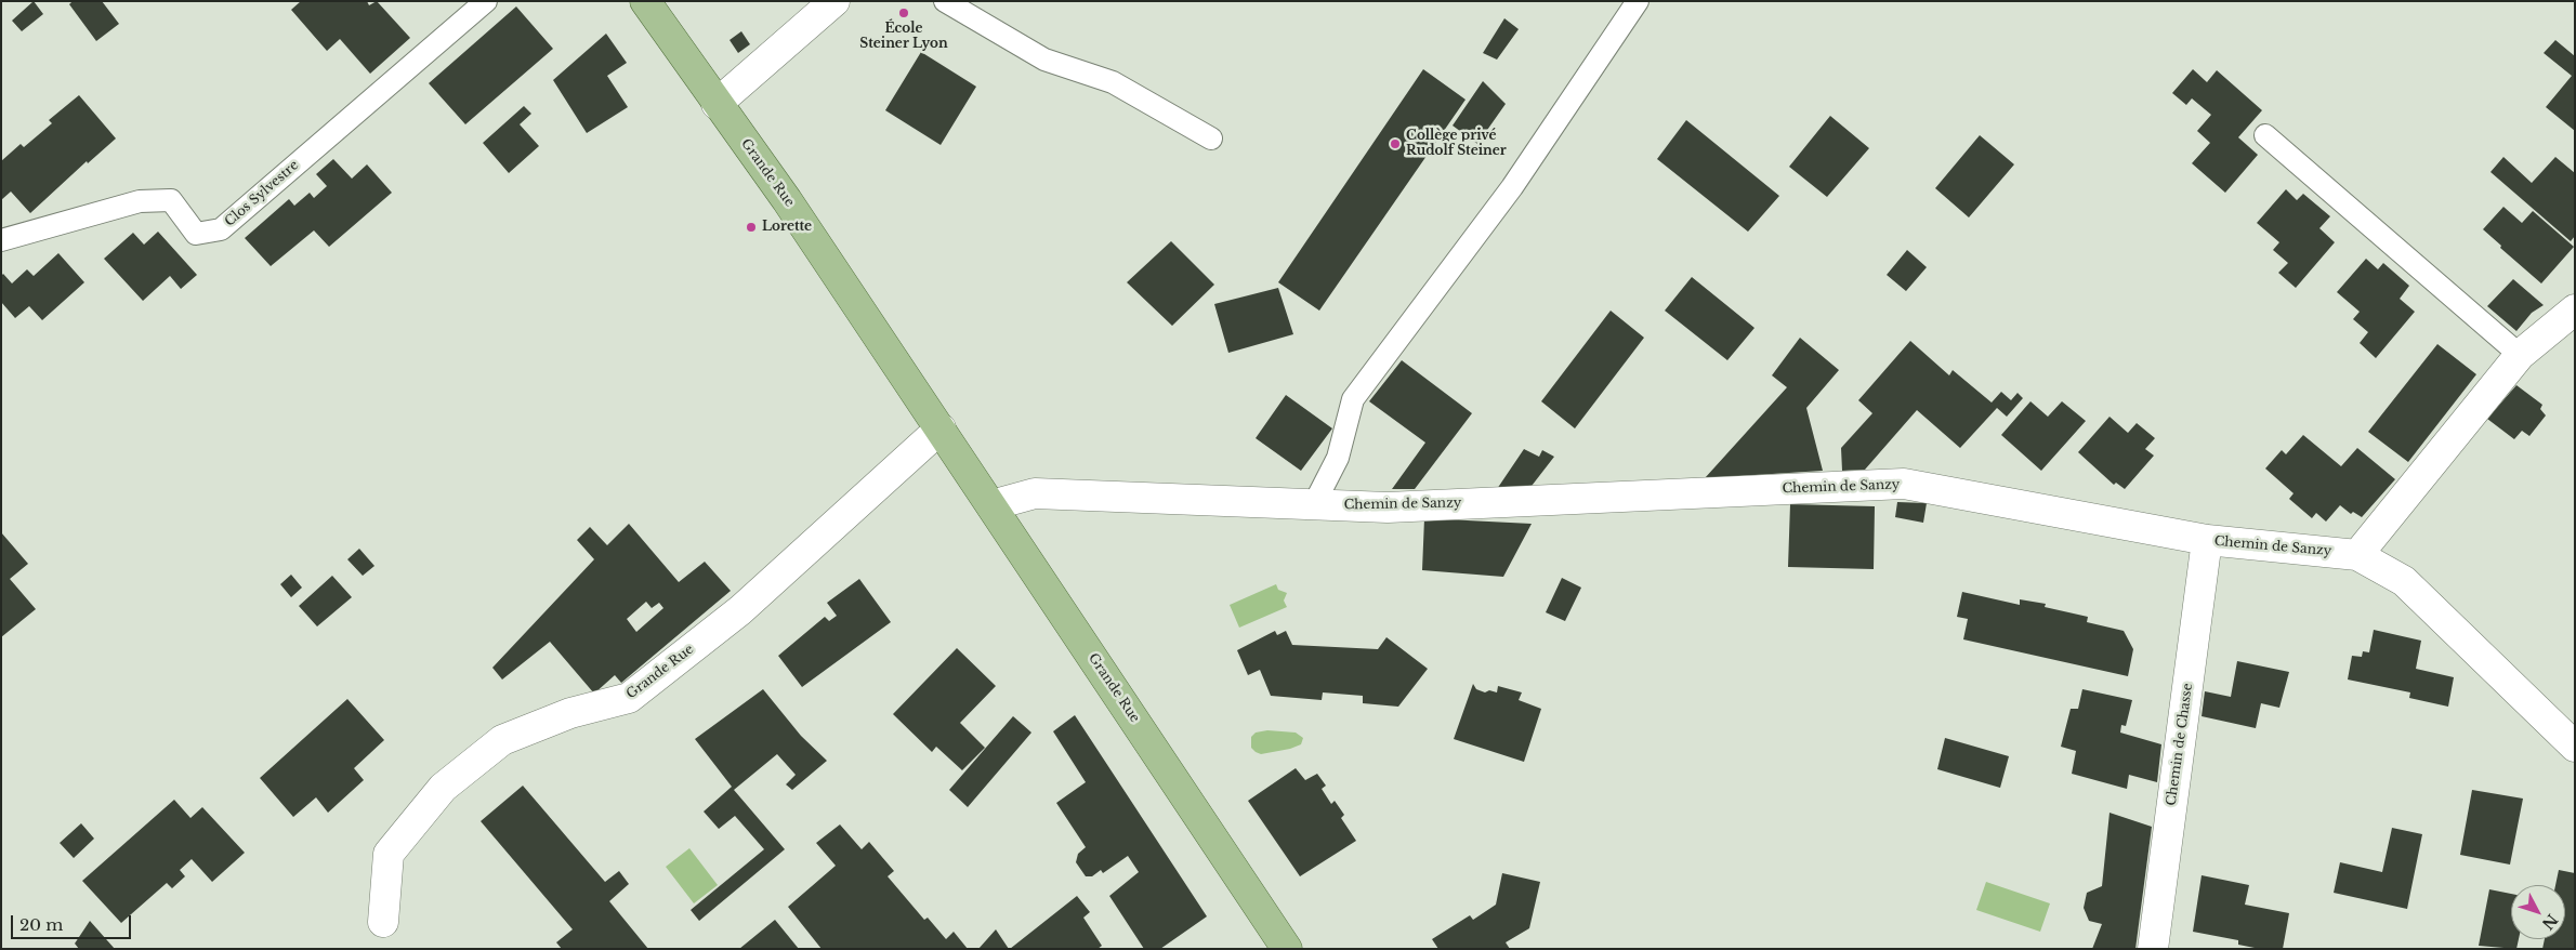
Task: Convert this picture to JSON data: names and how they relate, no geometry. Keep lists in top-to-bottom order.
{
  "streets": {
    "main road": ["Grande Rue"],
    "street": ["Chemin de Sanzy", "Chemin de Chasse"],
    "lane": ["Clos Sylvestre"]
  },
  "crossings": [
    ["Grande Rue", "Chemin de Sanzy"],
    ["Chemin de Sanzy", "Chemin de Chasse"]
  ],
  "places": ["École Steiner Lyon", "Collège privé Rudolf Steiner", "Lorette"],
  "scale_bar": "20 m",
  "north": "bottom right"
}
